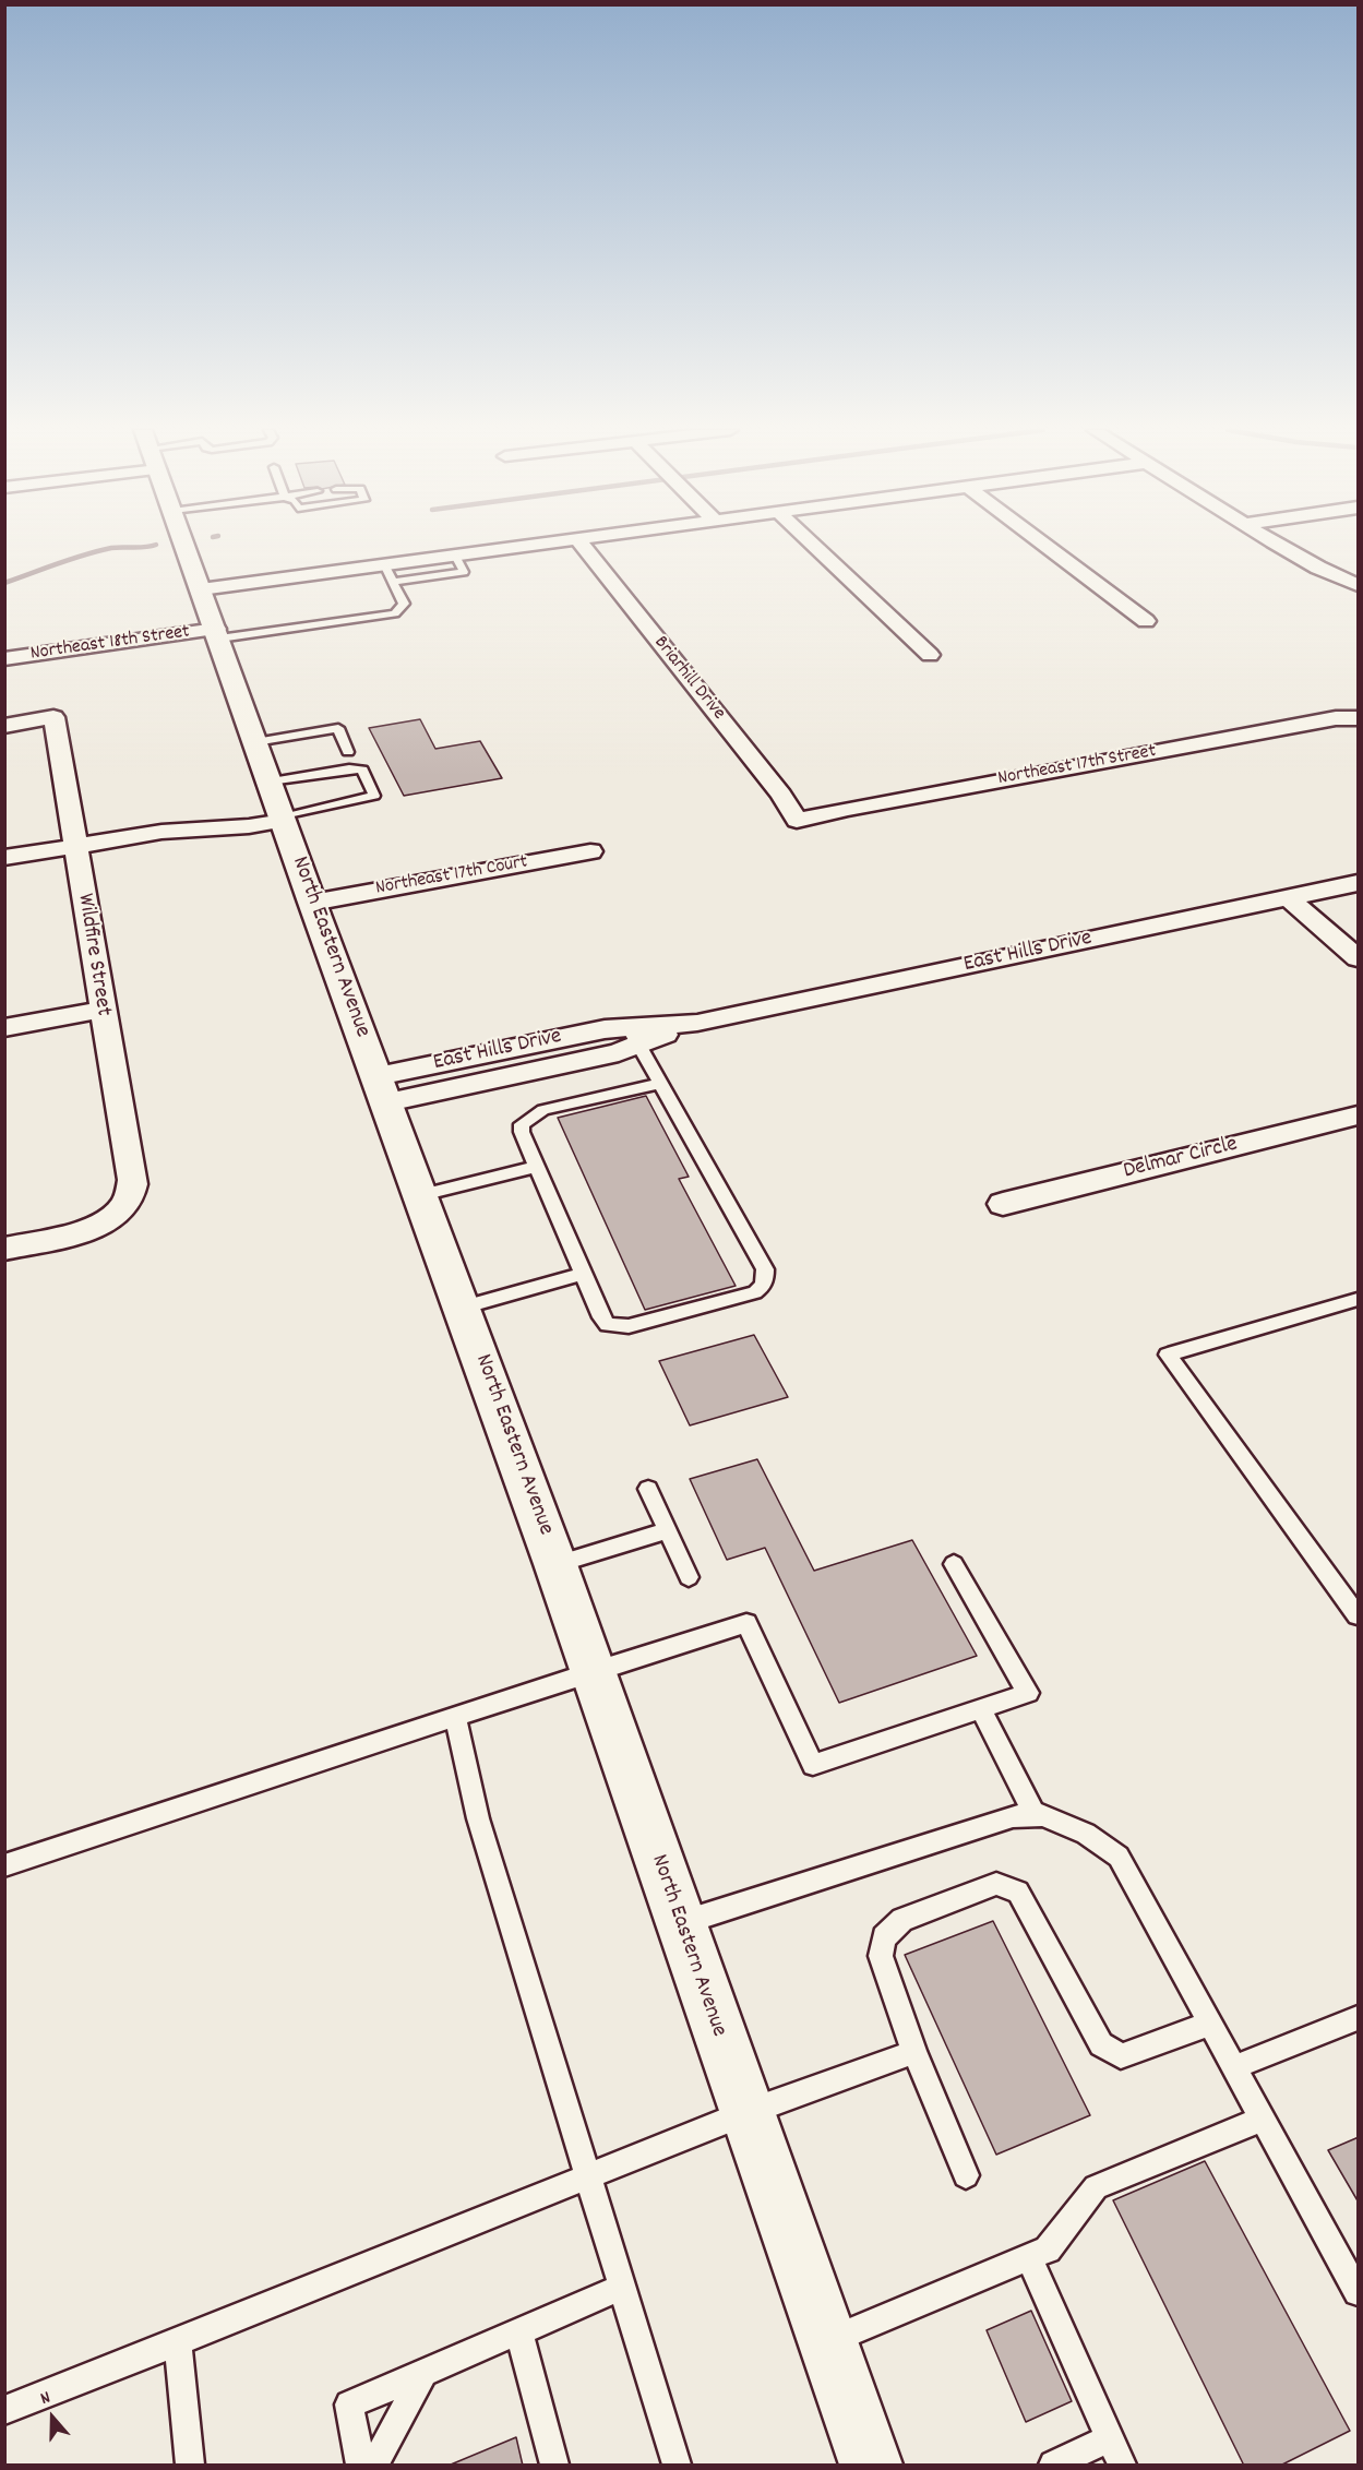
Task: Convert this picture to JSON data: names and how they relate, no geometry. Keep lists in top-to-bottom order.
{
  "streets": {
    "main road": ["North Eastern Avenue"],
    "street": [
      "Northeast 18th Street",
      "Briarhill Drive",
      "Northeast 17th Street",
      "Northeast 17th Court",
      "East Hills Drive",
      "Wildfire Street",
      "Delmar Circle"
    ]
  },
  "crossings": [
    ["Northeast 18th Street", "North Eastern Avenue"],
    ["Briarhill Drive", "Northeast 17th Street"],
    ["Northeast 17th Court", "North Eastern Avenue"],
    ["North Eastern Avenue", "East Hills Drive"]
  ],
  "north": "top"
}
